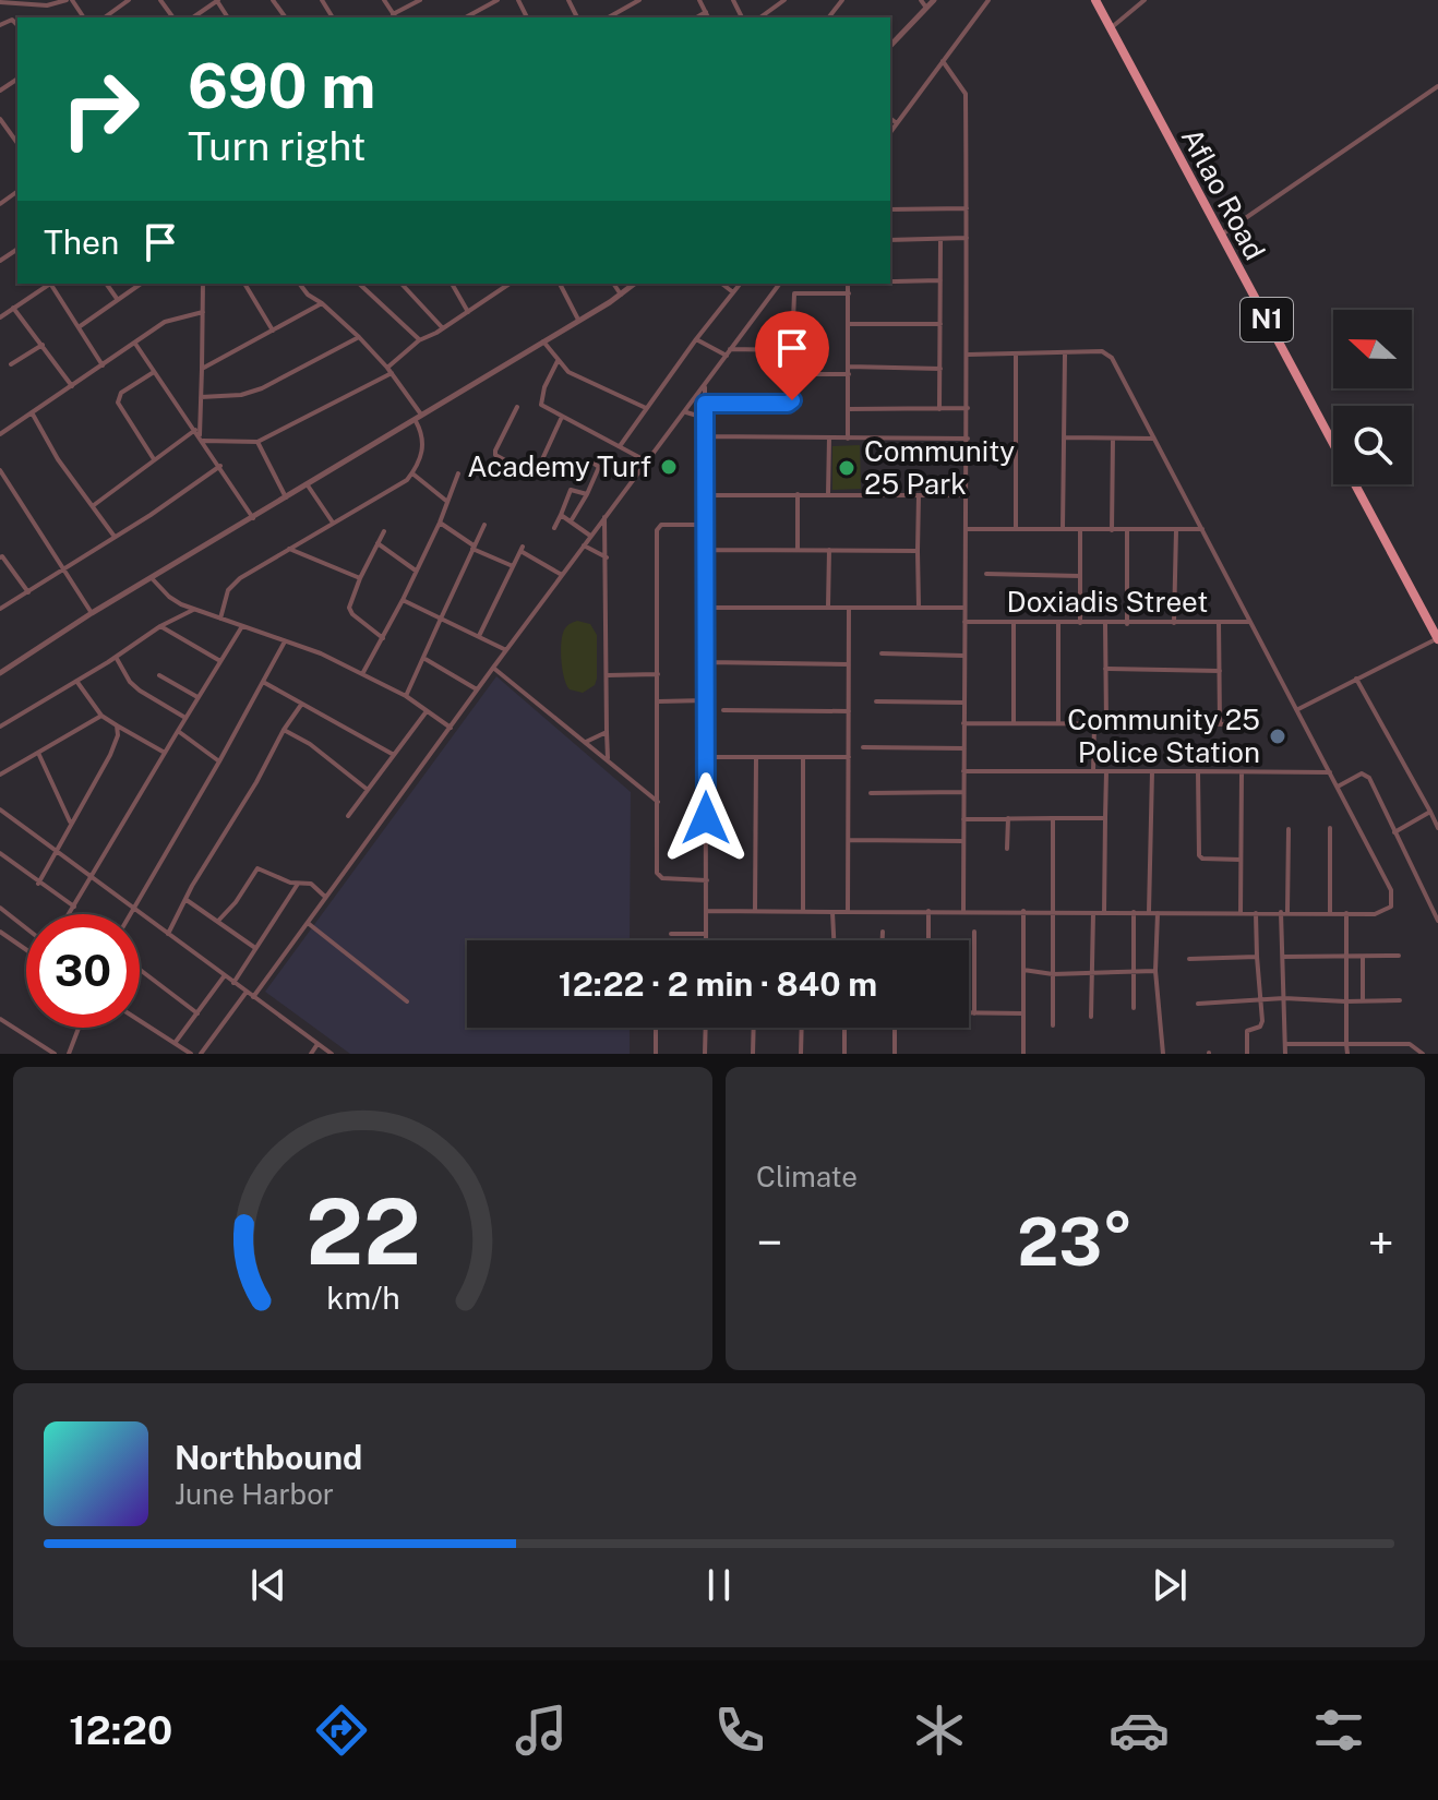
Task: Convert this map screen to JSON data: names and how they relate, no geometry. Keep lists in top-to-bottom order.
{
  "streets": {
    "highway": ["Aflao Road", "N1"],
    "street": ["Doxiadis Street"]
  },
  "places": ["Academy Turf", "Community 25 Park", "Community 25 Police Station"],
  "north": "left",
  "page": {
    "turn": ["690 m", "Turn right"],
    "then": "Then",
    "limit": "30",
    "trip": "12:22 · 2 min · 840 m",
    "tile": "Climate",
    "heat": ["−", "23°", "+"],
    "song": ["Northbound", "June Harbor"],
    "tabs": "12:20",
    "gauge": ["22", "km/h"]
  }
}
